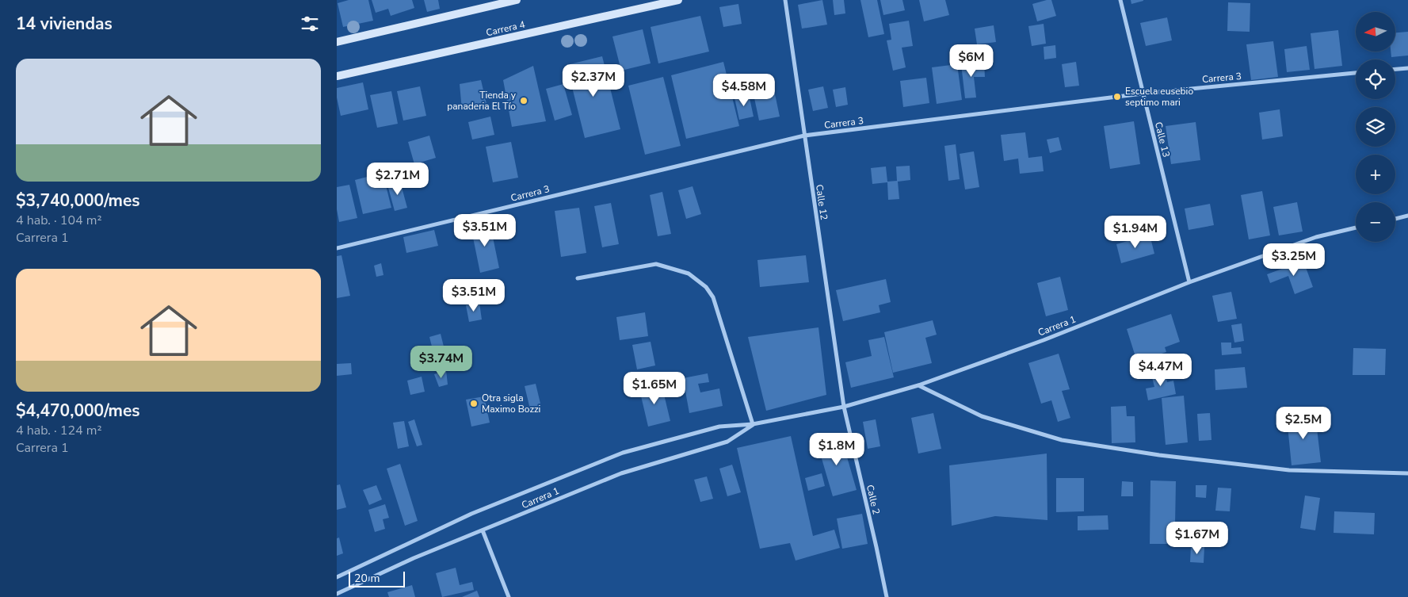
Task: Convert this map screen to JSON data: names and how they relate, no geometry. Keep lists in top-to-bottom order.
{
  "streets": {
    "street": [
      "Carrera 4",
      "Carrera 3",
      "Calle 13",
      "Calle 12",
      "Carrera 1",
      "Calle 2"
    ]
  },
  "crossings": [
    ["Carrera 3", "Calle 13"],
    ["Carrera 3", "Calle 12"],
    ["Calle 13", "Carrera 1"],
    ["Calle 12", "Carrera 1"],
    ["Calle 12", "Calle 2"],
    ["Carrera 1", "Calle 2"]
  ],
  "places": ["Escuela eusebio septimo mari", "Tienda y panaderia El Tío", "Otra sigla Maximo Bozzi"],
  "scale_bar": "20 m",
  "north": "left",
  "page": {
    "heading": "14 viviendas",
    "map_buttons": ["+", "−"],
    "price": [
      "$6M",
      "$2.37M",
      "$4.58M",
      "$2.71M",
      "$3.51M",
      "$1.94M",
      "$3.25M",
      "$3.51M",
      "$3.74M",
      "$4.47M",
      "$1.65M",
      "$2.5M",
      "$1.8M",
      "$1.67M"
    ],
    "list": [
      {
        "name": "$3,740,000/mes",
        "note": "4 hab. · 104 m² · Carrera 1"
      },
      {
        "name": "$4,470,000/mes",
        "note": "4 hab. · 124 m² · Carrera 1"
      }
    ],
    "scale": "20 m"
  }
}
